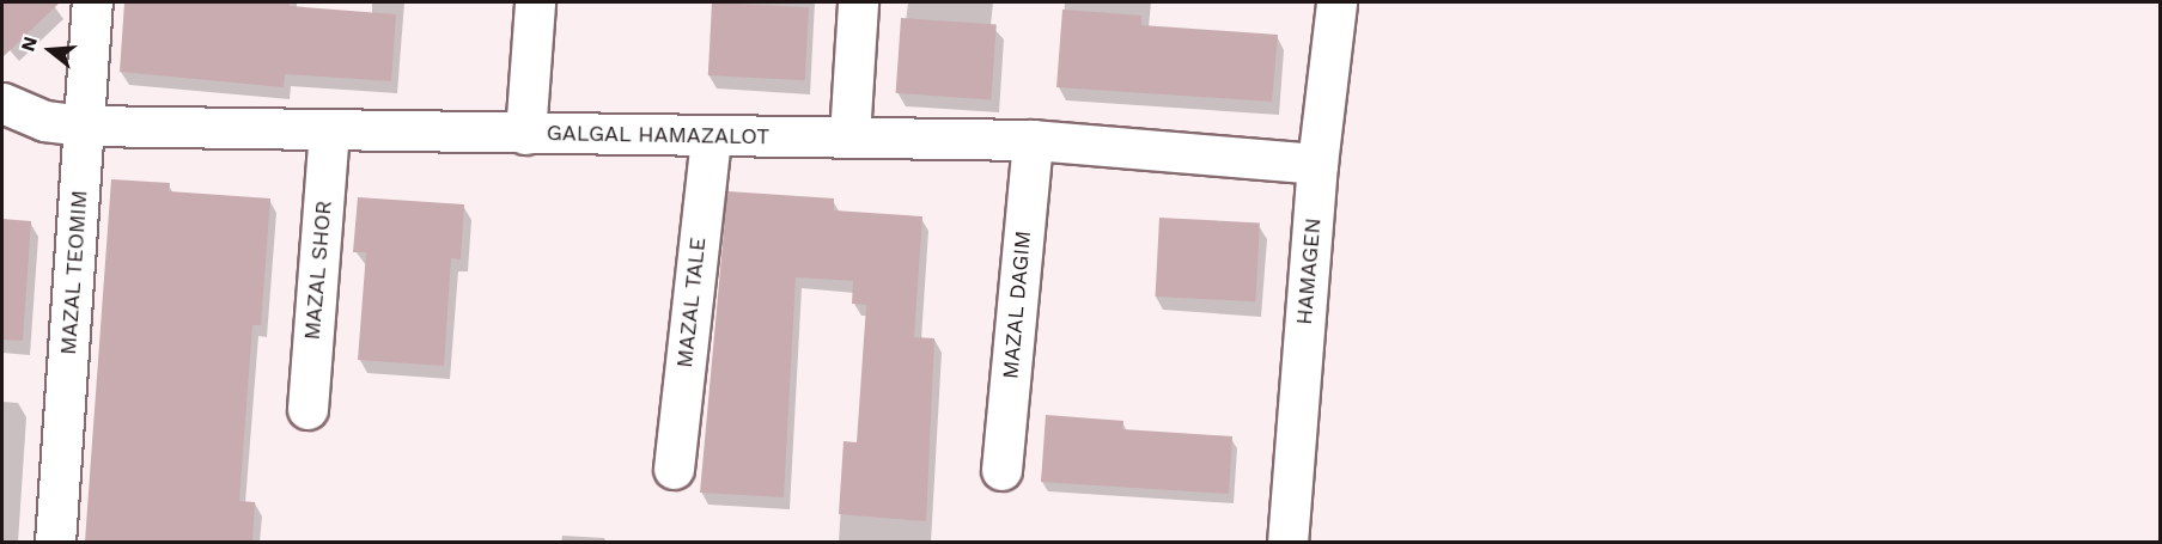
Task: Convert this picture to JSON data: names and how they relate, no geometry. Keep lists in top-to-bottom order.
{
  "streets": {
    "street": [
      "GALGAL HAMAZALOT",
      "MAZAL SHOR",
      "HAMAGEN",
      "MAZAL TEOMIM",
      "MAZAL TALE",
      "MAZAL DAGIM"
    ]
  },
  "crossings": [
    ["GALGAL HAMAZALOT", "MAZAL SHOR"],
    ["GALGAL HAMAZALOT", "HAMAGEN"],
    ["GALGAL HAMAZALOT", "MAZAL TEOMIM"],
    ["GALGAL HAMAZALOT", "MAZAL TALE"],
    ["GALGAL HAMAZALOT", "MAZAL DAGIM"]
  ],
  "north": "left"
}
